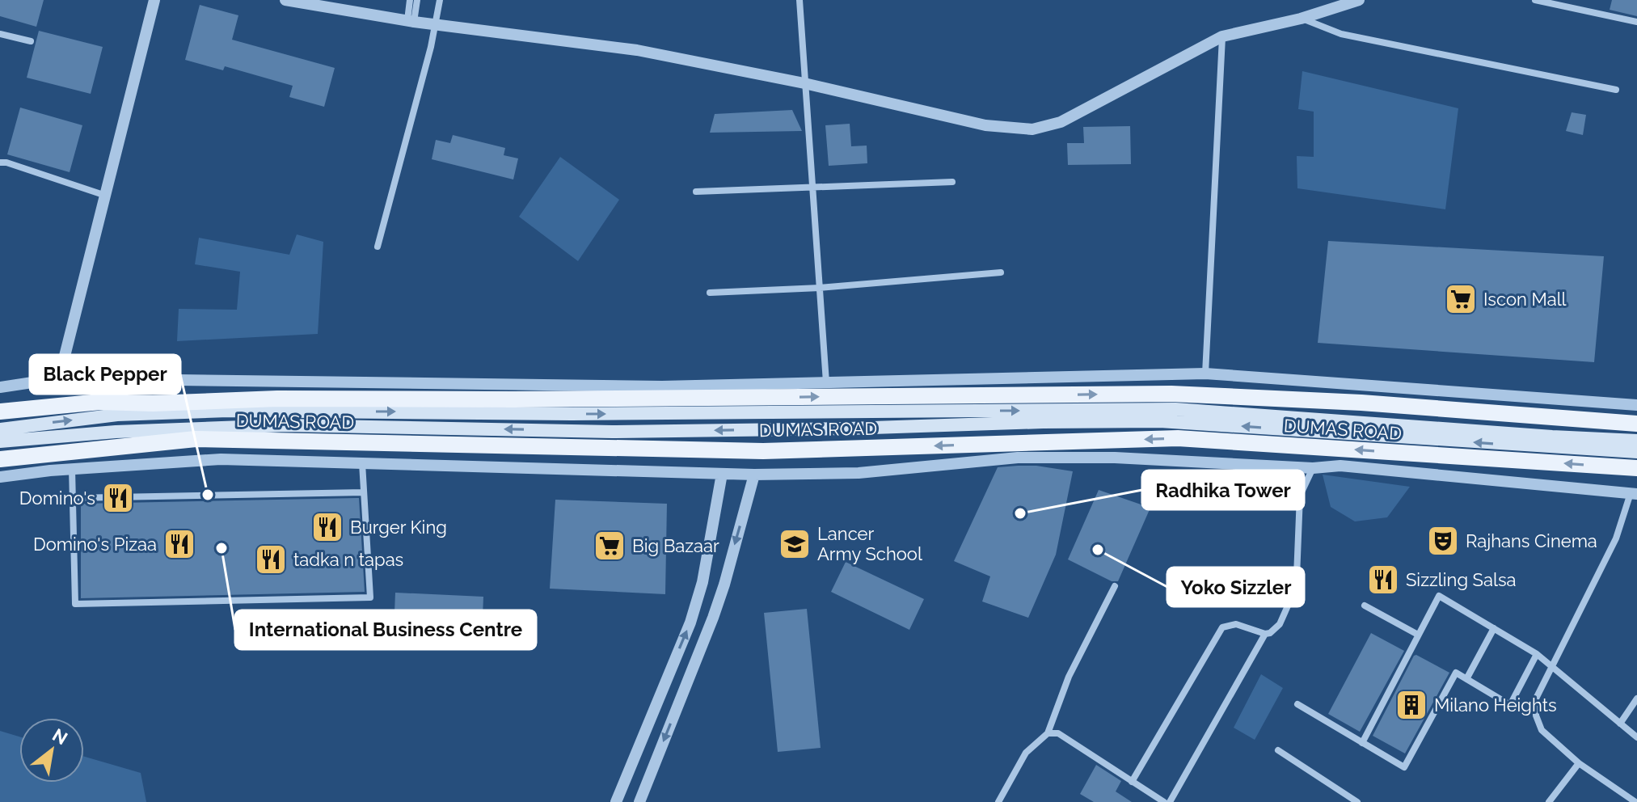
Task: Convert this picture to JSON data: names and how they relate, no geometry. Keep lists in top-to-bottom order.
{
  "streets": {
    "main road": ["DUMAS ROAD"]
  },
  "places": {
    "supermarket": ["Iscon Mall", "Big Bazaar"],
    "other": [
      "Black Pepper",
      "Radhika Tower",
      "International Business Centre",
      "Yoko Sizzler"
    ],
    "restaurant": [
      "Domino's",
      "Burger King",
      "Domino's Pizaa",
      "tadka n tapas",
      "Sizzling Salsa"
    ],
    "theatre": ["Rajhans Cinema"],
    "school or university": ["Lancer Army School"],
    "building": ["Milano Heights"]
  },
  "north": "top right"
}
